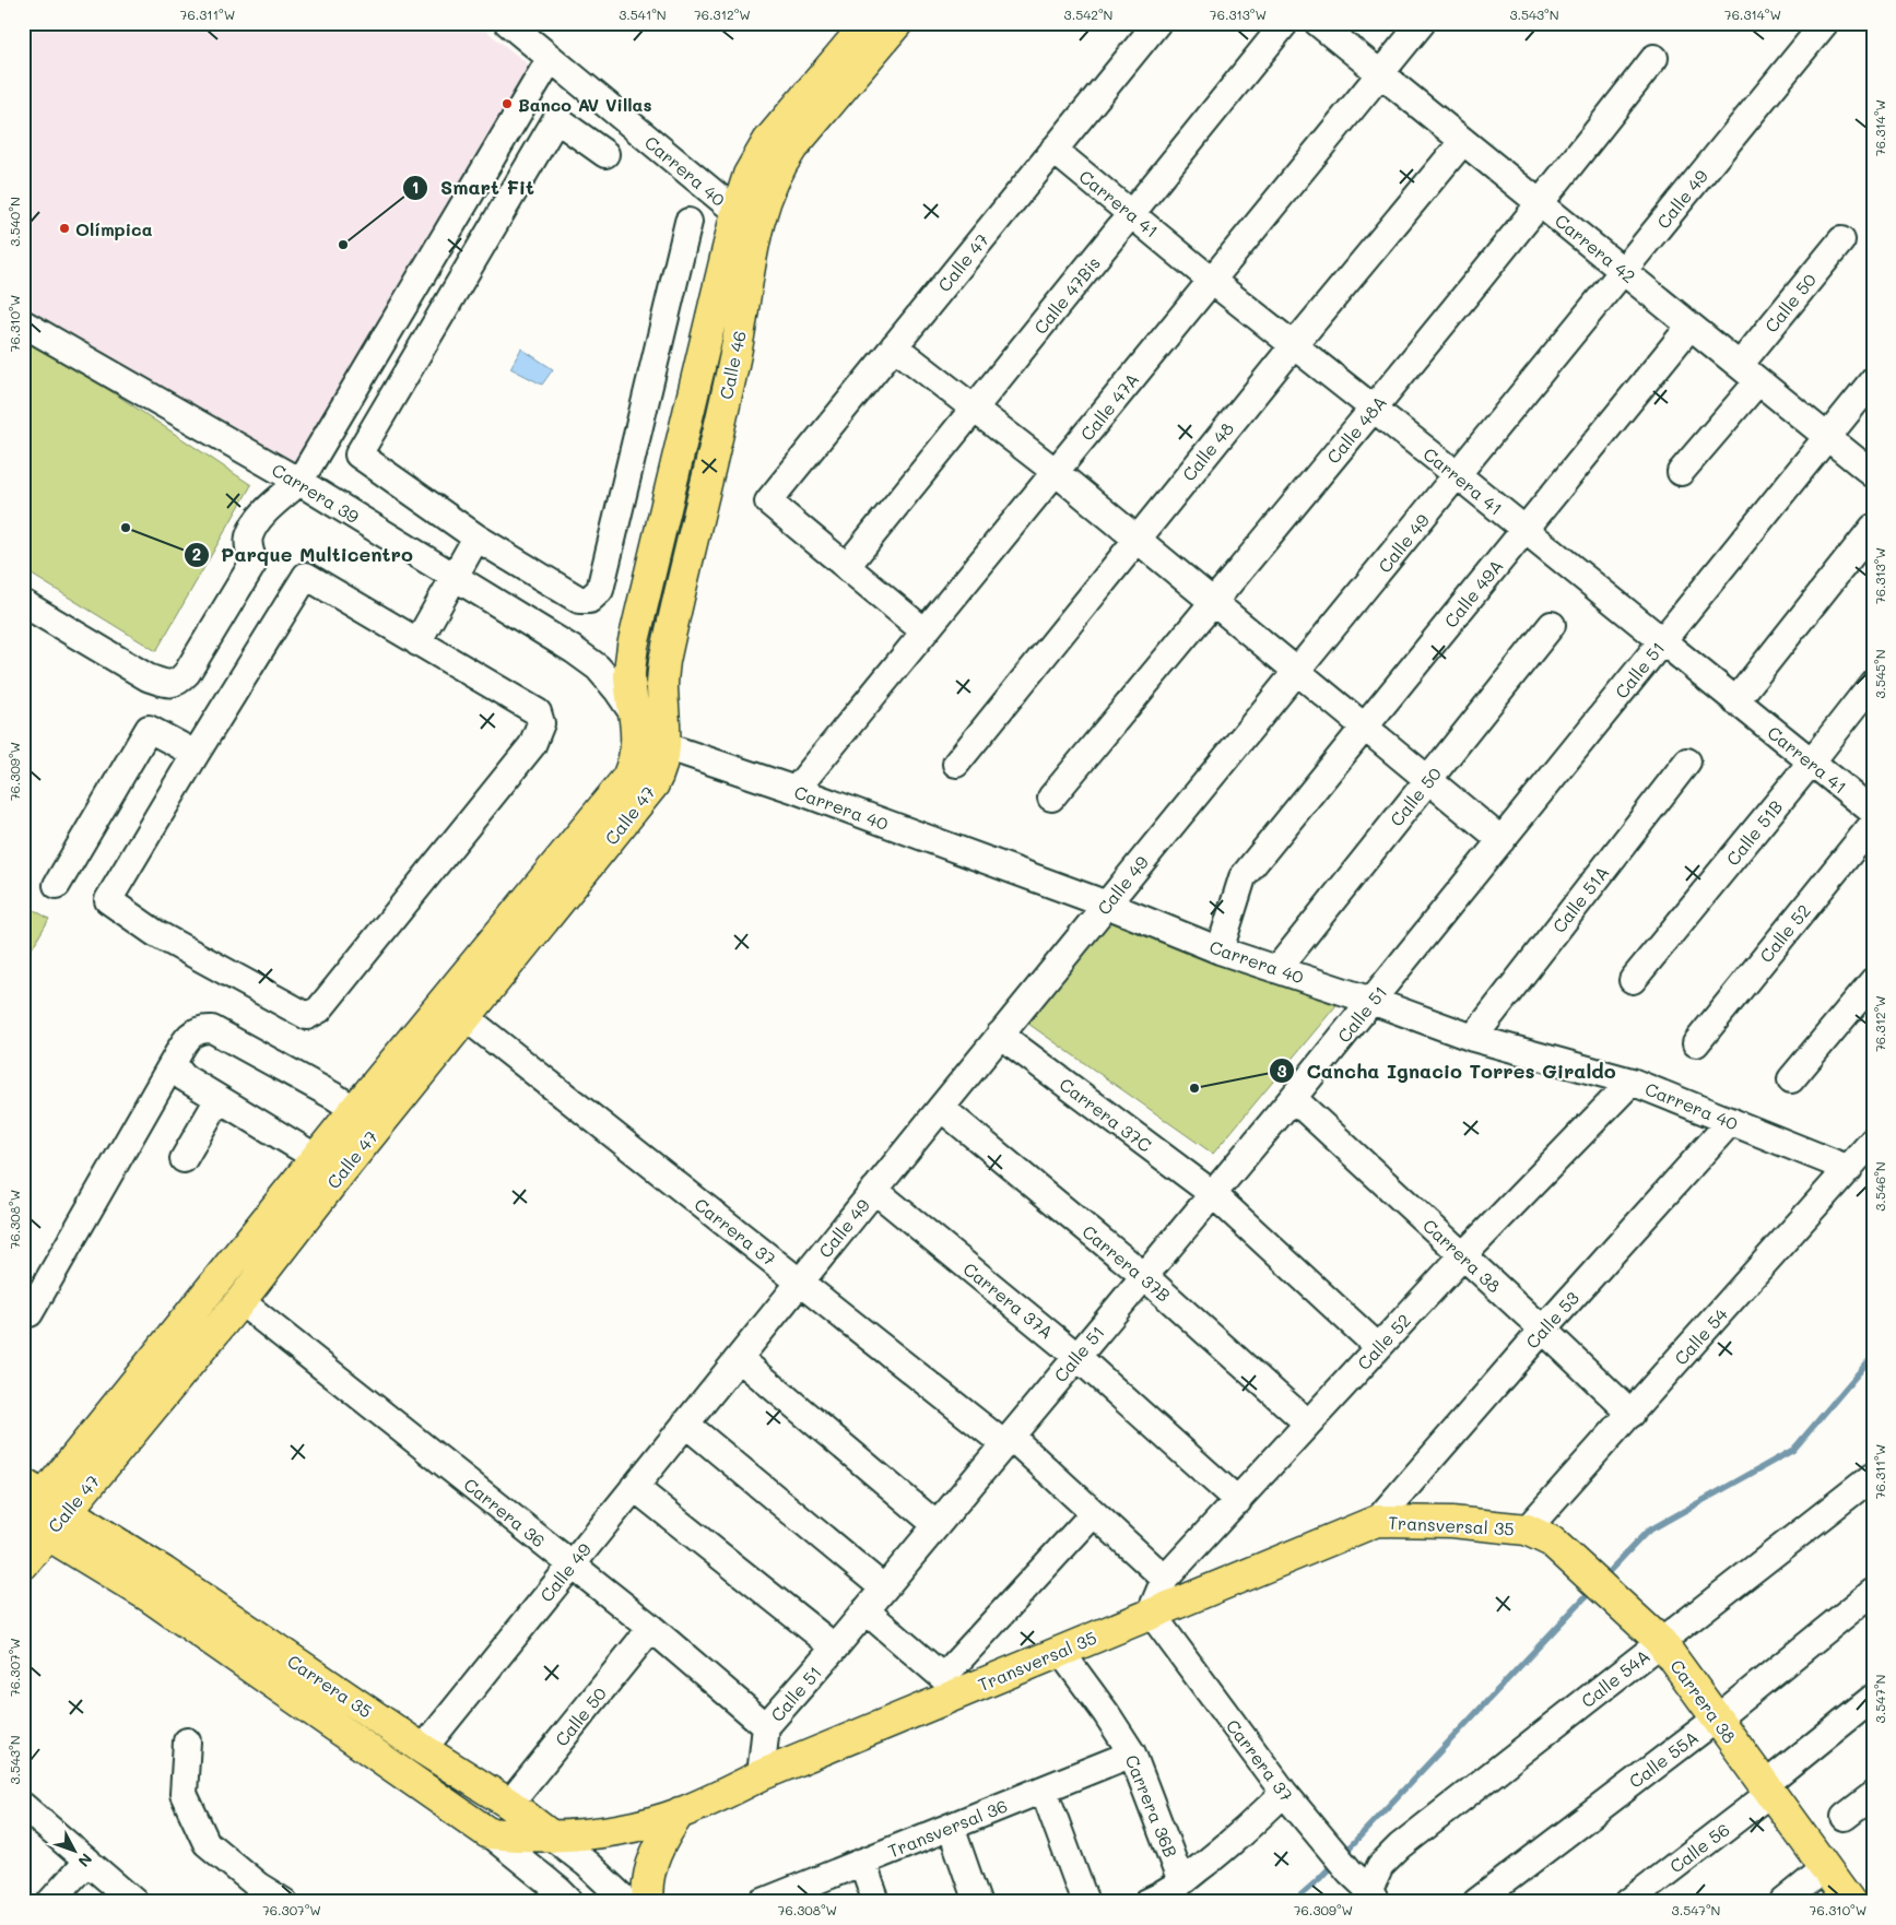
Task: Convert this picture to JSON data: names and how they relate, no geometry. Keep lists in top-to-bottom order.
{
  "streets": {
    "main road": [
      "Calle 47",
      "Calle 46",
      "Carrera 38",
      "Transversal 35",
      "Carrera 35"
    ],
    "street": [
      "Carrera 40",
      "Calle 49",
      "Carrera 41",
      "Carrera 42",
      "Calle 47Bis",
      "Calle 50",
      "Calle 47A",
      "Calle 48A",
      "Calle 48",
      "Carrera 39",
      "Calle 49A",
      "Calle 51",
      "Calle 51B",
      "Calle 51A",
      "Calle 52",
      "Carrera 37C",
      "Carrera 37",
      "Carrera 37B",
      "Carrera 37A",
      "Calle 53",
      "Calle 54",
      "Carrera 36",
      "Calle 54A",
      "Calle 55A",
      "Carrera 36B",
      "Transversal 36",
      "Calle 56"
    ]
  },
  "crossings": [
    ["Carrera 40", "Calle 49"],
    ["Carrera 40", "Calle 47"],
    ["Carrera 40", "Calle 50"],
    ["Carrera 40", "Calle 46"],
    ["Carrera 40", "Calle 47A"],
    ["Carrera 40", "Carrera 39"],
    ["Carrera 40", "Calle 49A"],
    ["Carrera 40", "Calle 51"],
    ["Carrera 40", "Calle 51A"],
    ["Carrera 40", "Calle 52"],
    ["Carrera 40", "Calle 53"],
    ["Carrera 40", "Calle 54"],
    ["Calle 49", "Carrera 41"],
    ["Calle 49", "Carrera 42"],
    ["Calle 49", "Carrera 37C"],
    ["Calle 49", "Carrera 37"],
    ["Calle 49", "Carrera 37B"],
    ["Calle 49", "Carrera 37A"],
    ["Calle 49", "Carrera 36"],
    ["Calle 49", "Carrera 35"],
    ["Carrera 41", "Calle 47"],
    ["Carrera 41", "Calle 47Bis"],
    ["Carrera 41", "Calle 47A"],
    ["Carrera 41", "Calle 48A"],
    ["Carrera 41", "Calle 48"],
    ["Carrera 41", "Calle 49A"],
    ["Carrera 41", "Calle 51"],
    ["Carrera 41", "Calle 51B"],
    ["Carrera 42", "Calle 50"],
    ["Carrera 42", "Calle 47A"],
    ["Carrera 42", "Calle 48A"],
    ["Carrera 42", "Calle 48"],
    ["Carrera 42", "Calle 49A"],
    ["Carrera 42", "Calle 51"],
    ["Calle 47", "Calle 47Bis"],
    ["Calle 47", "Calle 46"],
    ["Calle 47", "Carrera 39"],
    ["Calle 47", "Carrera 37"],
    ["Calle 47", "Carrera 36"],
    ["Calle 47", "Carrera 35"],
    ["Calle 50", "Carrera 36"],
    ["Calle 50", "Carrera 35"],
    ["Calle 46", "Carrera 39"],
    ["Calle 51", "Carrera 37C"],
    ["Calle 51", "Carrera 37"],
    ["Calle 51", "Carrera 38"],
    ["Calle 51", "Carrera 37B"],
    ["Calle 51", "Carrera 37A"],
    ["Calle 51", "Carrera 36"],
    ["Calle 51", "Transversal 35"],
    ["Calle 52", "Carrera 37C"],
    ["Calle 52", "Carrera 37"],
    ["Calle 52", "Carrera 38"],
    ["Calle 52", "Carrera 37B"],
    ["Calle 52", "Carrera 37A"],
    ["Calle 52", "Transversal 35"],
    ["Carrera 37", "Transversal 35"],
    ["Carrera 37", "Calle 54A"],
    ["Carrera 38", "Calle 53"],
    ["Carrera 38", "Calle 54"],
    ["Carrera 38", "Transversal 35"],
    ["Carrera 38", "Calle 54A"],
    ["Carrera 38", "Calle 55A"],
    ["Carrera 38", "Calle 56"],
    ["Calle 53", "Transversal 35"],
    ["Calle 54", "Transversal 35"],
    ["Transversal 35", "Carrera 35"],
    ["Transversal 35", "Carrera 36B"],
    ["Carrera 36B", "Transversal 36"]
  ],
  "places": [
    "Banco AV Villas",
    "Olímpica",
    "Smart Fit",
    "Parque Multicentro",
    "Cancha Ignacio Torres Giraldo"
  ],
  "north": "bottom right",
  "coordinates": [
    "76.311°W",
    "3.541°N",
    "76.312°W",
    "3.542°N",
    "76.313°W",
    "3.543°N",
    "76.314°W",
    "3.540°N",
    "76.310°W",
    "3.545°N",
    "76.309°W",
    "3.546°N",
    "76.308°W",
    "76.307°W",
    "3.547°N"
  ]
}
